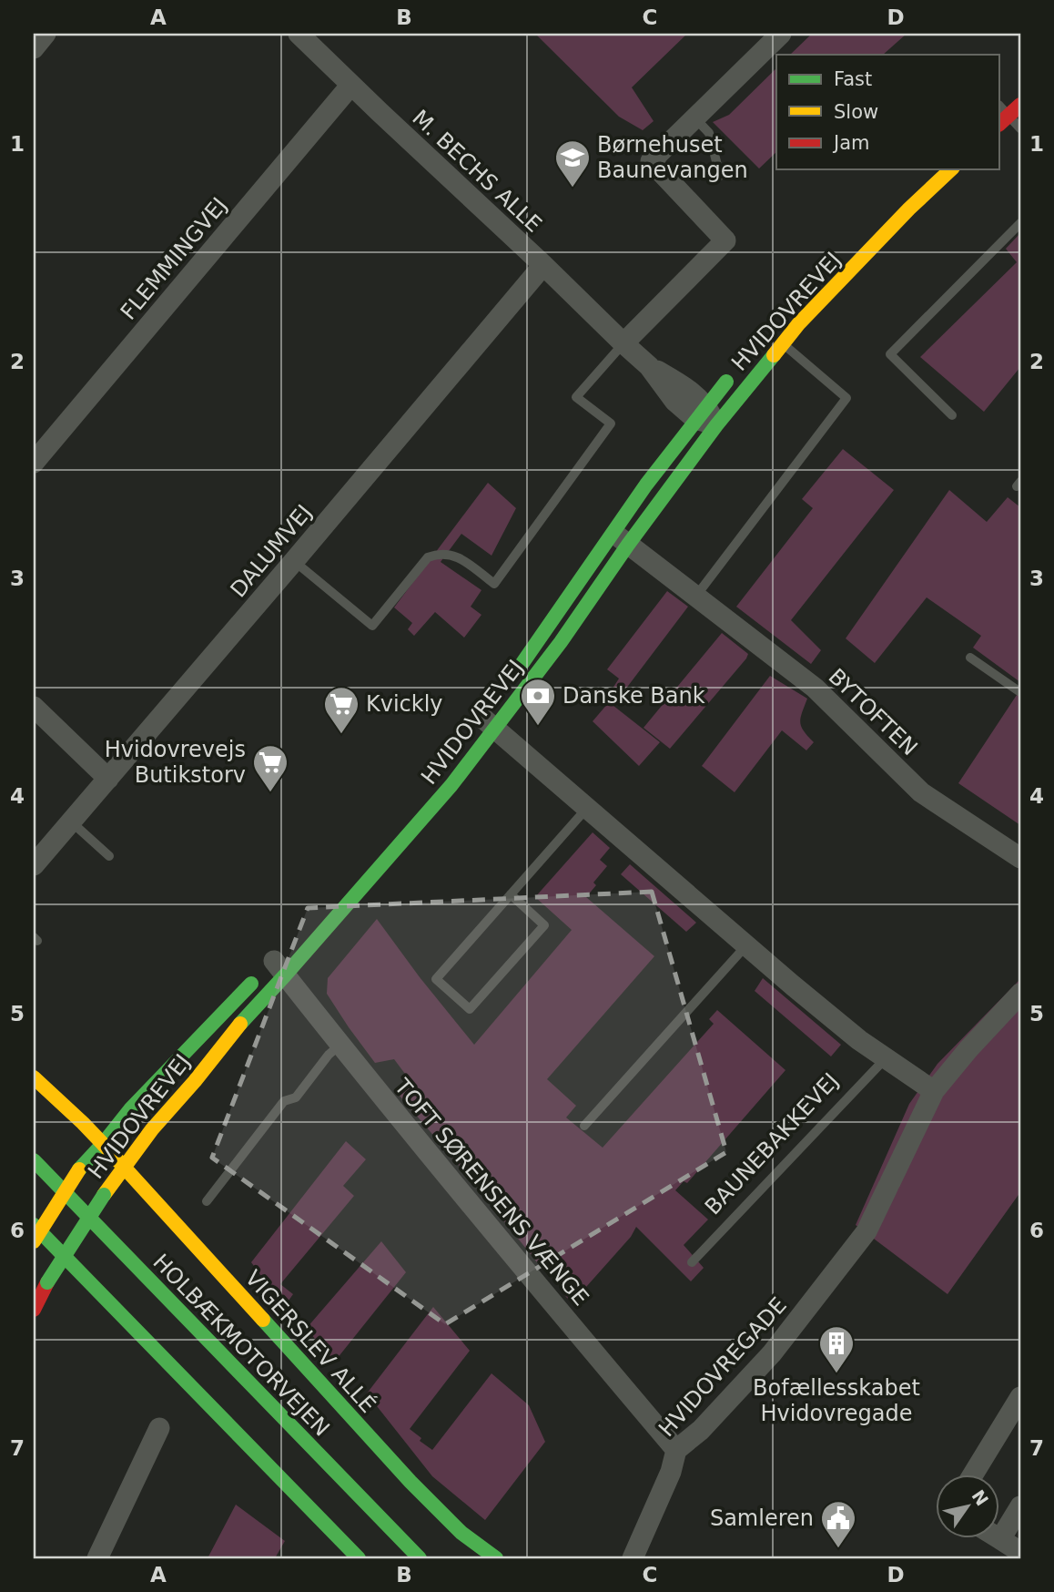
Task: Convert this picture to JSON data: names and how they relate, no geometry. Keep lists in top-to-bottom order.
{
  "streets": {
    "main road": ["HVIDOVREVEJ", "VIGERSLEV ALLÉ", "HOLBÆKMOTORVEJEN"],
    "street": [
      "M. BECHS ALLE",
      "FLEMMINGVEJ",
      "DALUMVEJ",
      "BYTOFTEN",
      "TOFT SØRENSENS VÆNGE",
      "HVIDOVREGADE"
    ],
    "lane": ["BAUNEBAKKEVEJ"]
  },
  "crossings": [
    ["M. BECHS ALLE", "FLEMMINGVEJ"],
    ["M. BECHS ALLE", "HVIDOVREVEJ"],
    ["M. BECHS ALLE", "DALUMVEJ"],
    ["HVIDOVREVEJ", "BYTOFTEN"],
    ["HVIDOVREVEJ", "TOFT SØRENSENS VÆNGE"],
    ["HVIDOVREVEJ", "VIGERSLEV ALLÉ"],
    ["TOFT SØRENSENS VÆNGE", "HVIDOVREGADE"]
  ],
  "places": {
    "school or university": ["Børnehuset Baunevangen"],
    "bank": ["Danske Bank"],
    "supermarket": ["Kvickly", "Hvidovrevejs Butikstorv"],
    "building": ["Bofællesskabet Hvidovregade"],
    "public building": ["Samleren"]
  },
  "legend": ["Fast", "Slow", "Jam"],
  "north": "top right",
  "grid": {
    "columns": [
      "A",
      "B",
      "C",
      "D"
    ],
    "rows": [
      "1",
      "2",
      "3",
      "4",
      "5",
      "6",
      "7"
    ]
  }
}
